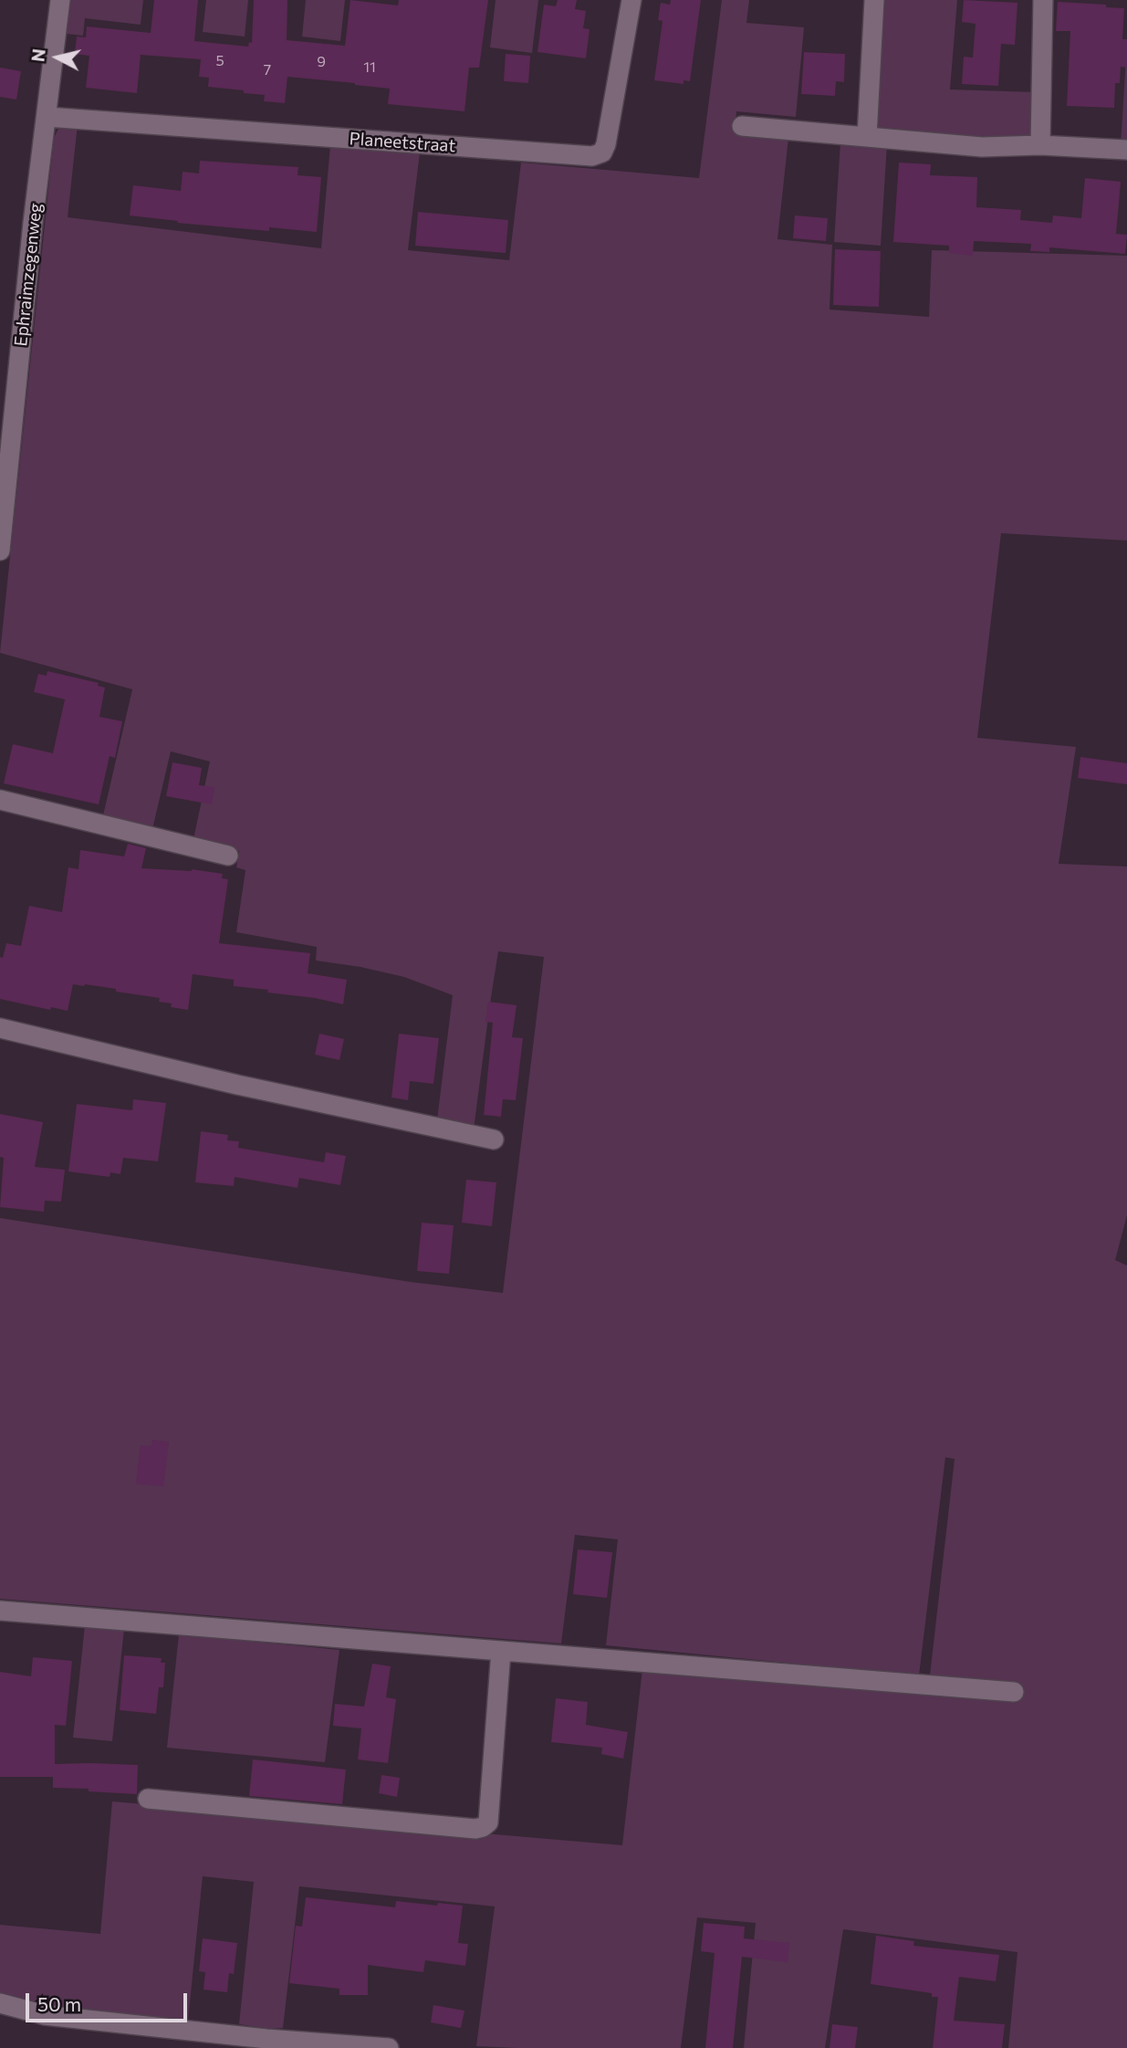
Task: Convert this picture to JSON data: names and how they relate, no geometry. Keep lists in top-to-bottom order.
{
  "streets": {
    "street": ["Planeetstraat", "Ephraimzegenweg"]
  },
  "crossings": [
    ["Planeetstraat", "Ephraimzegenweg"]
  ],
  "house_numbers": [
    "5",
    "9",
    "11",
    "7"
  ],
  "scale_bar": "50 m",
  "north": "left"
}
